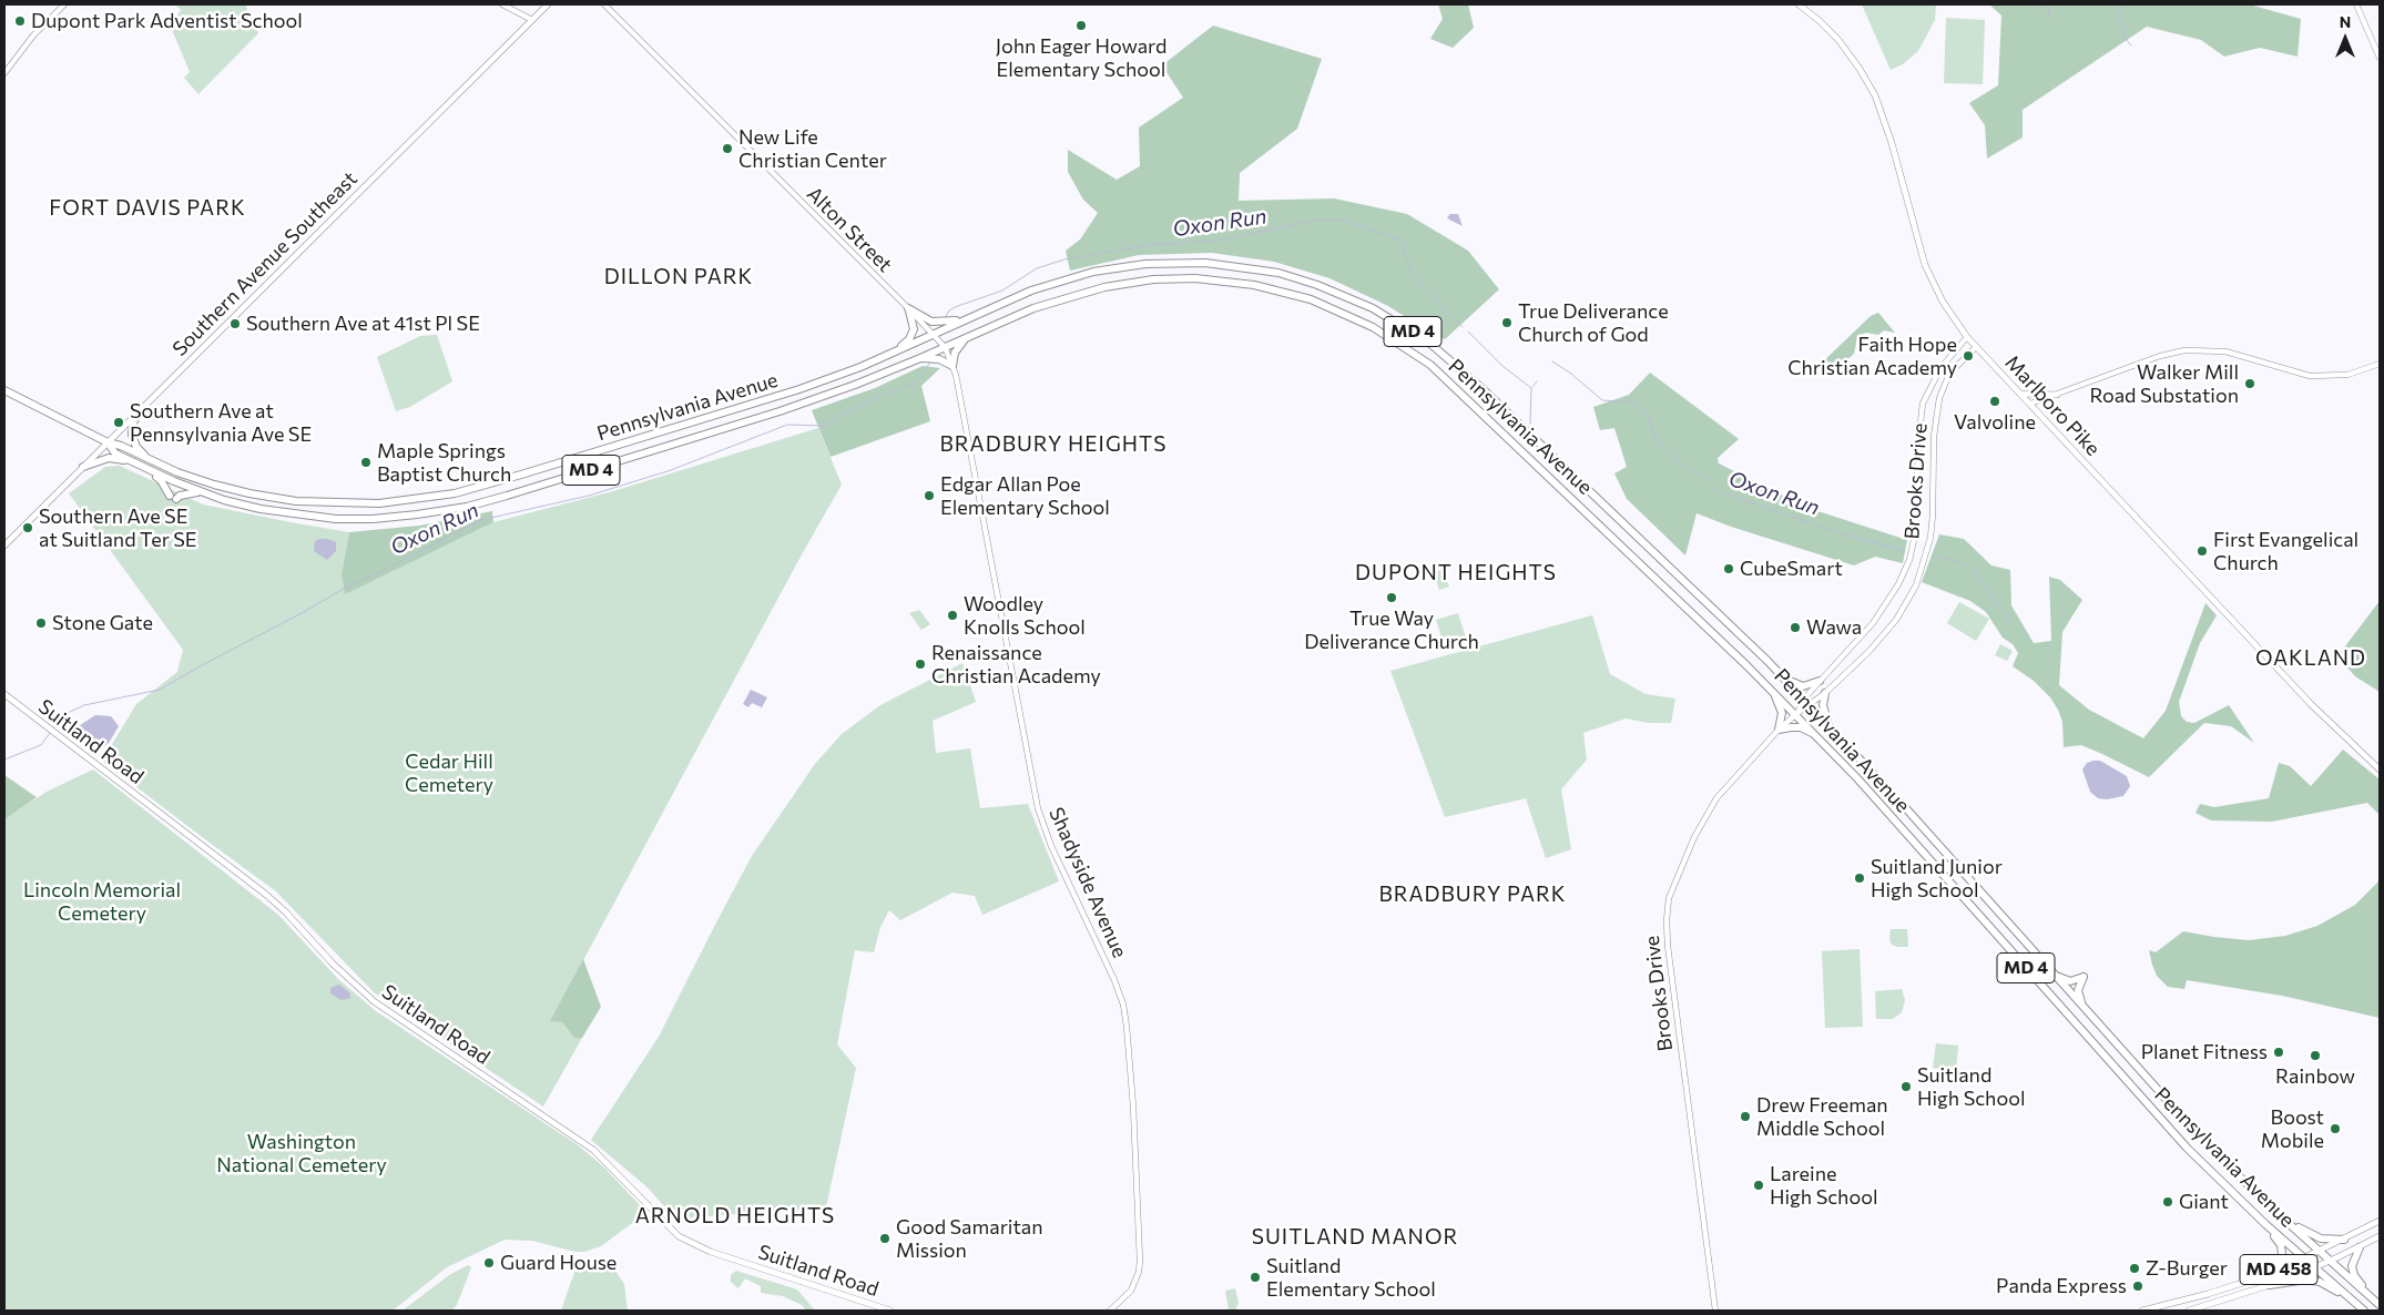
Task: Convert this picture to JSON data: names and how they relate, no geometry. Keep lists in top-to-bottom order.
{
  "streets": {
    "highway": ["MD 4", "Pennsylvania Avenue"],
    "main road": [
      "Southern Avenue Southeast",
      "Marlboro Pike",
      "Suitland Road",
      "MD 458"
    ],
    "street": ["Alton Street", "Brooks Drive", "Shadyside Avenue"]
  },
  "crossings": [
    ["Alton Street", "Pennsylvania Avenue"],
    ["Alton Street", "Shadyside Avenue"],
    ["Southern Avenue Southeast", "Pennsylvania Avenue"],
    ["Marlboro Pike", "Brooks Drive"],
    ["Pennsylvania Avenue", "Brooks Drive"],
    ["Pennsylvania Avenue", "Shadyside Avenue"],
    ["Pennsylvania Avenue", "MD 458"]
  ],
  "districts": [
    "FORT DAVIS PARK",
    "DILLON PARK",
    "BRADBURY HEIGHTS",
    "DUPONT HEIGHTS",
    "OAKLAND",
    "BRADBURY PARK",
    "ARNOLD HEIGHTS",
    "SUITLAND MANOR"
  ],
  "water": ["Oxon Run"],
  "parks": ["Cedar Hill Cemetery", "Lincoln Memorial Cemetery", "Washington National Cemetery"],
  "places": [
    "Dupont Park Adventist School",
    "John Eager Howard Elementary School",
    "New Life Christian Center",
    "True Deliverance Church of God",
    "Southern Ave at 41st Pl SE",
    "Faith Hope Christian Academy",
    "Walker Mill Road Substation",
    "Valvoline",
    "Southern Ave at Pennsylvania Ave SE",
    "Maple Springs Baptist Church",
    "Edgar Allan Poe Elementary School",
    "Southern Ave SE at Suitland Ter SE",
    "First Evangelical Church",
    "CubeSmart",
    "True Way Deliverance Church",
    "Woodley Knolls School",
    "Stone Gate",
    "Wawa",
    "Renaissance Christian Academy",
    "Suitland Junior High School",
    "Planet Fitness",
    "Rainbow",
    "Suitland High School",
    "Drew Freeman Middle School",
    "Boost Mobile",
    "Lareine High School",
    "Giant",
    "Good Samaritan Mission",
    "Guard House",
    "Z-Burger",
    "Suitland Elementary School",
    "Panda Express"
  ],
  "north": "top"
}
